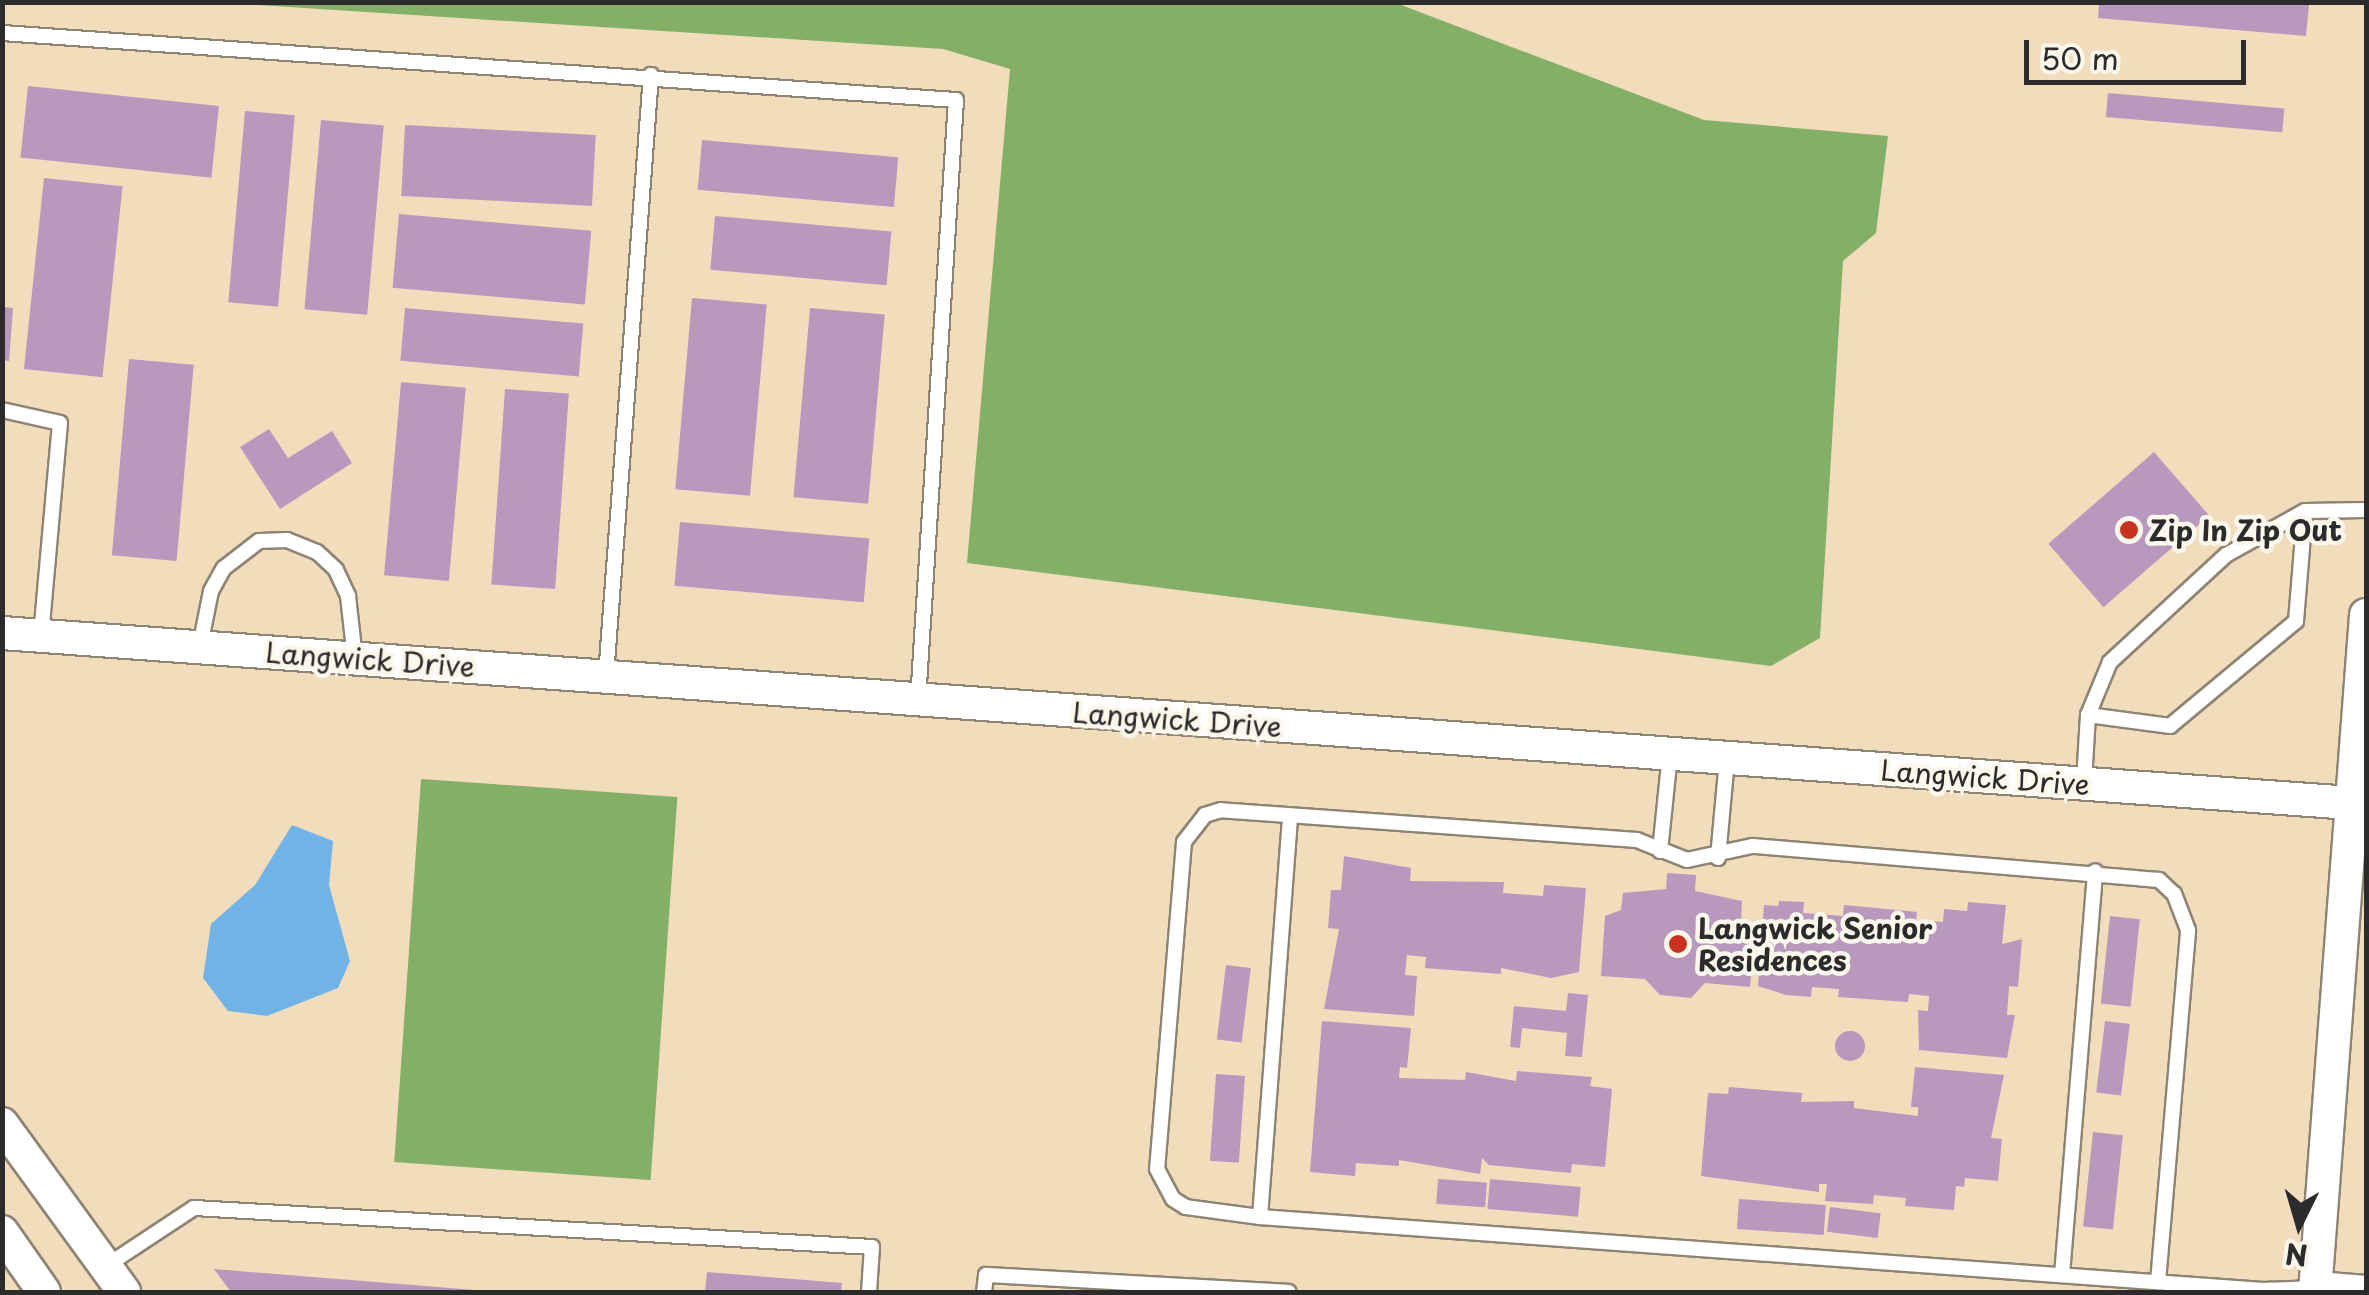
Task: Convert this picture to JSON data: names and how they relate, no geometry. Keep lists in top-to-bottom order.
{
  "streets": {
    "street": ["Langwick Drive"]
  },
  "places": ["Zip In Zip Out", "Langwick Senior Residences"],
  "scale_bar": "50 m",
  "north": "bottom"
}
